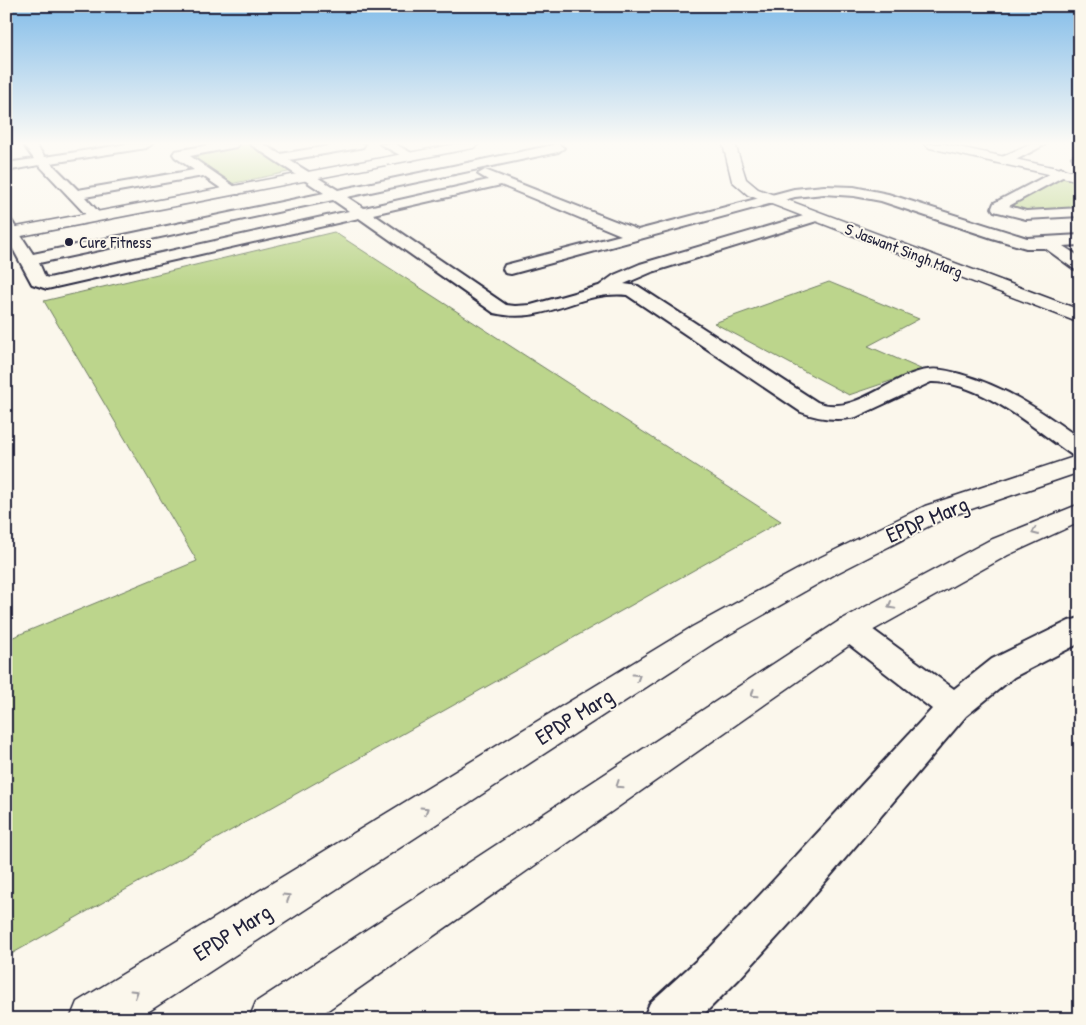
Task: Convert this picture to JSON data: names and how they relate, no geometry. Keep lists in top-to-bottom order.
{
  "streets": {
    "street": ["S Jaswant Singh Marg", "EPDP Marg"]
  },
  "places": ["Cure Fitness"]
}
